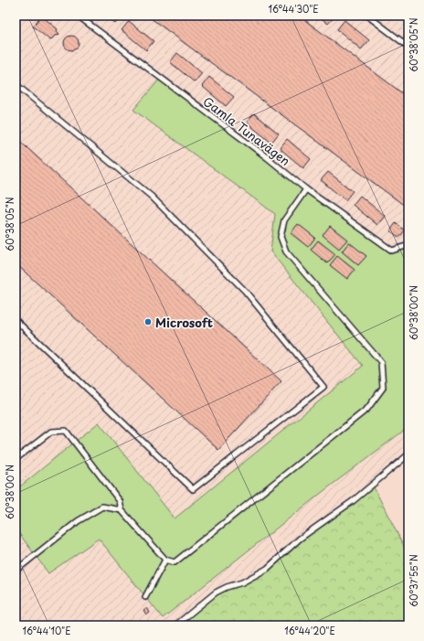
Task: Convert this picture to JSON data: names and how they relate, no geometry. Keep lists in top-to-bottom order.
{
  "streets": {
    "lane": ["Gamla Tunavägen"]
  },
  "places": ["Microsoft"],
  "coordinates": [
    "16°44'30\"E",
    "60°38'05\"N",
    "60°38'00\"N",
    "60°37'55\"N",
    "16°44'10\"E",
    "16°44'20\"E"
  ]
}
